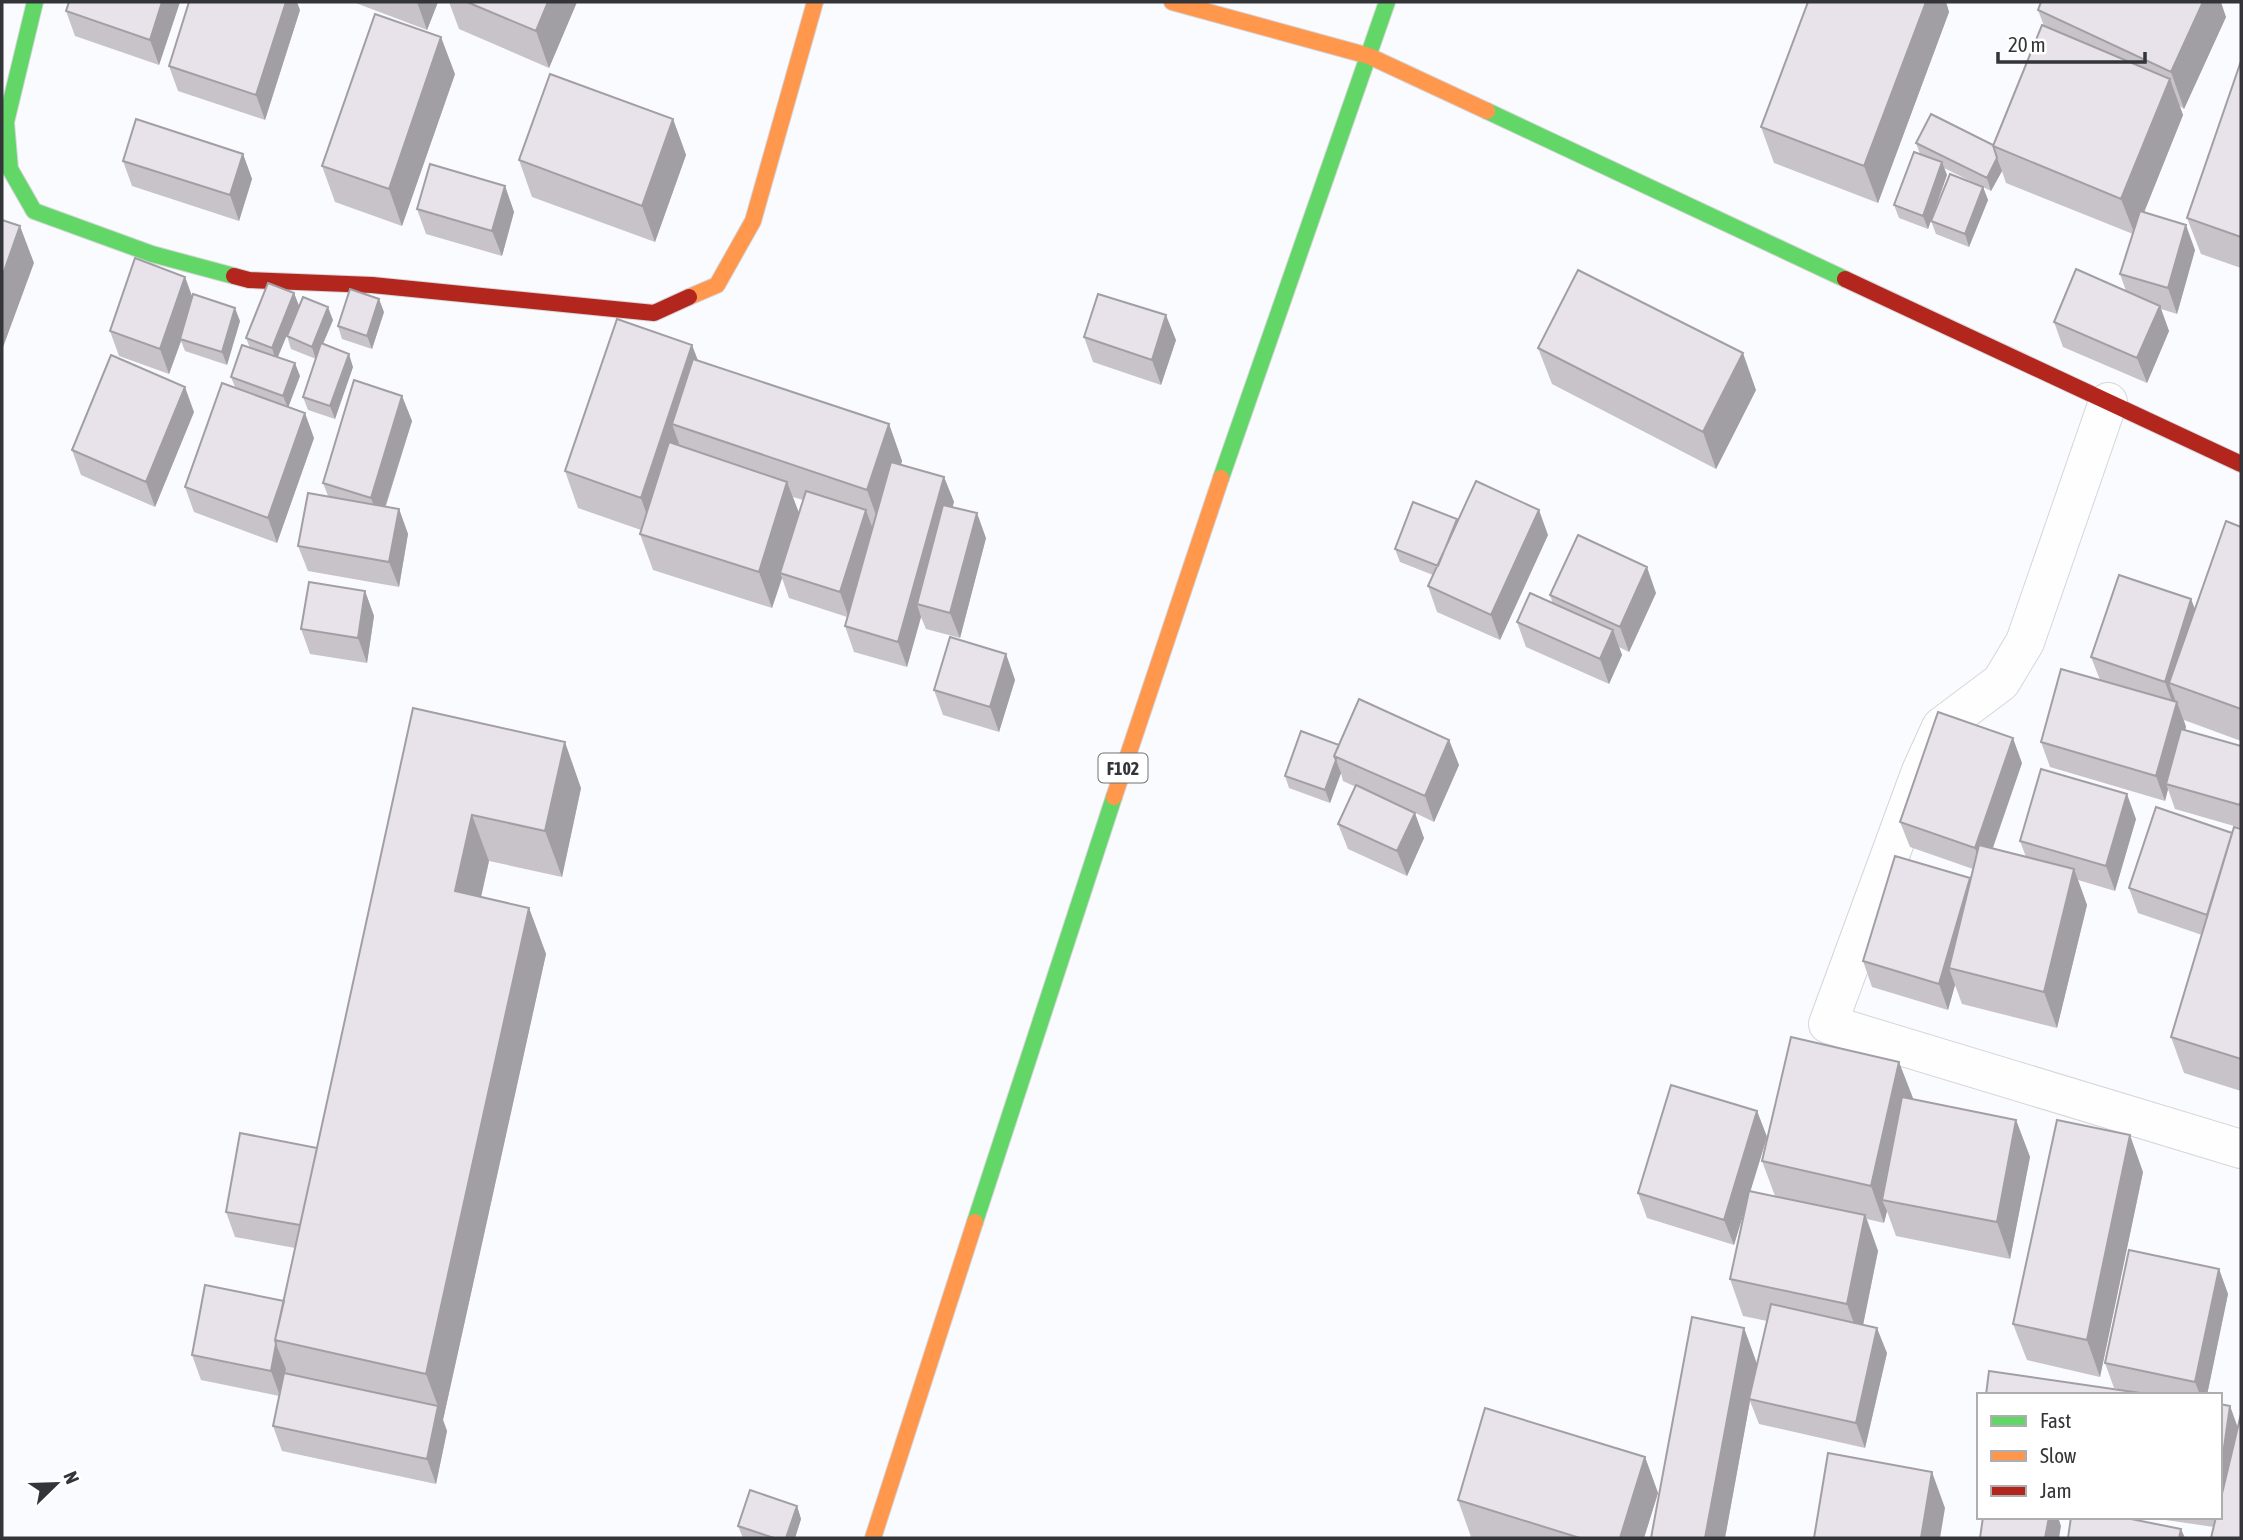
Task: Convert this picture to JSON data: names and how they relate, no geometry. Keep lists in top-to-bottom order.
{
  "streets": {
    "street": ["F102"]
  },
  "legend": ["Fast", "Slow", "Jam"],
  "scale_bar": "20 m",
  "north": "top right"
}
